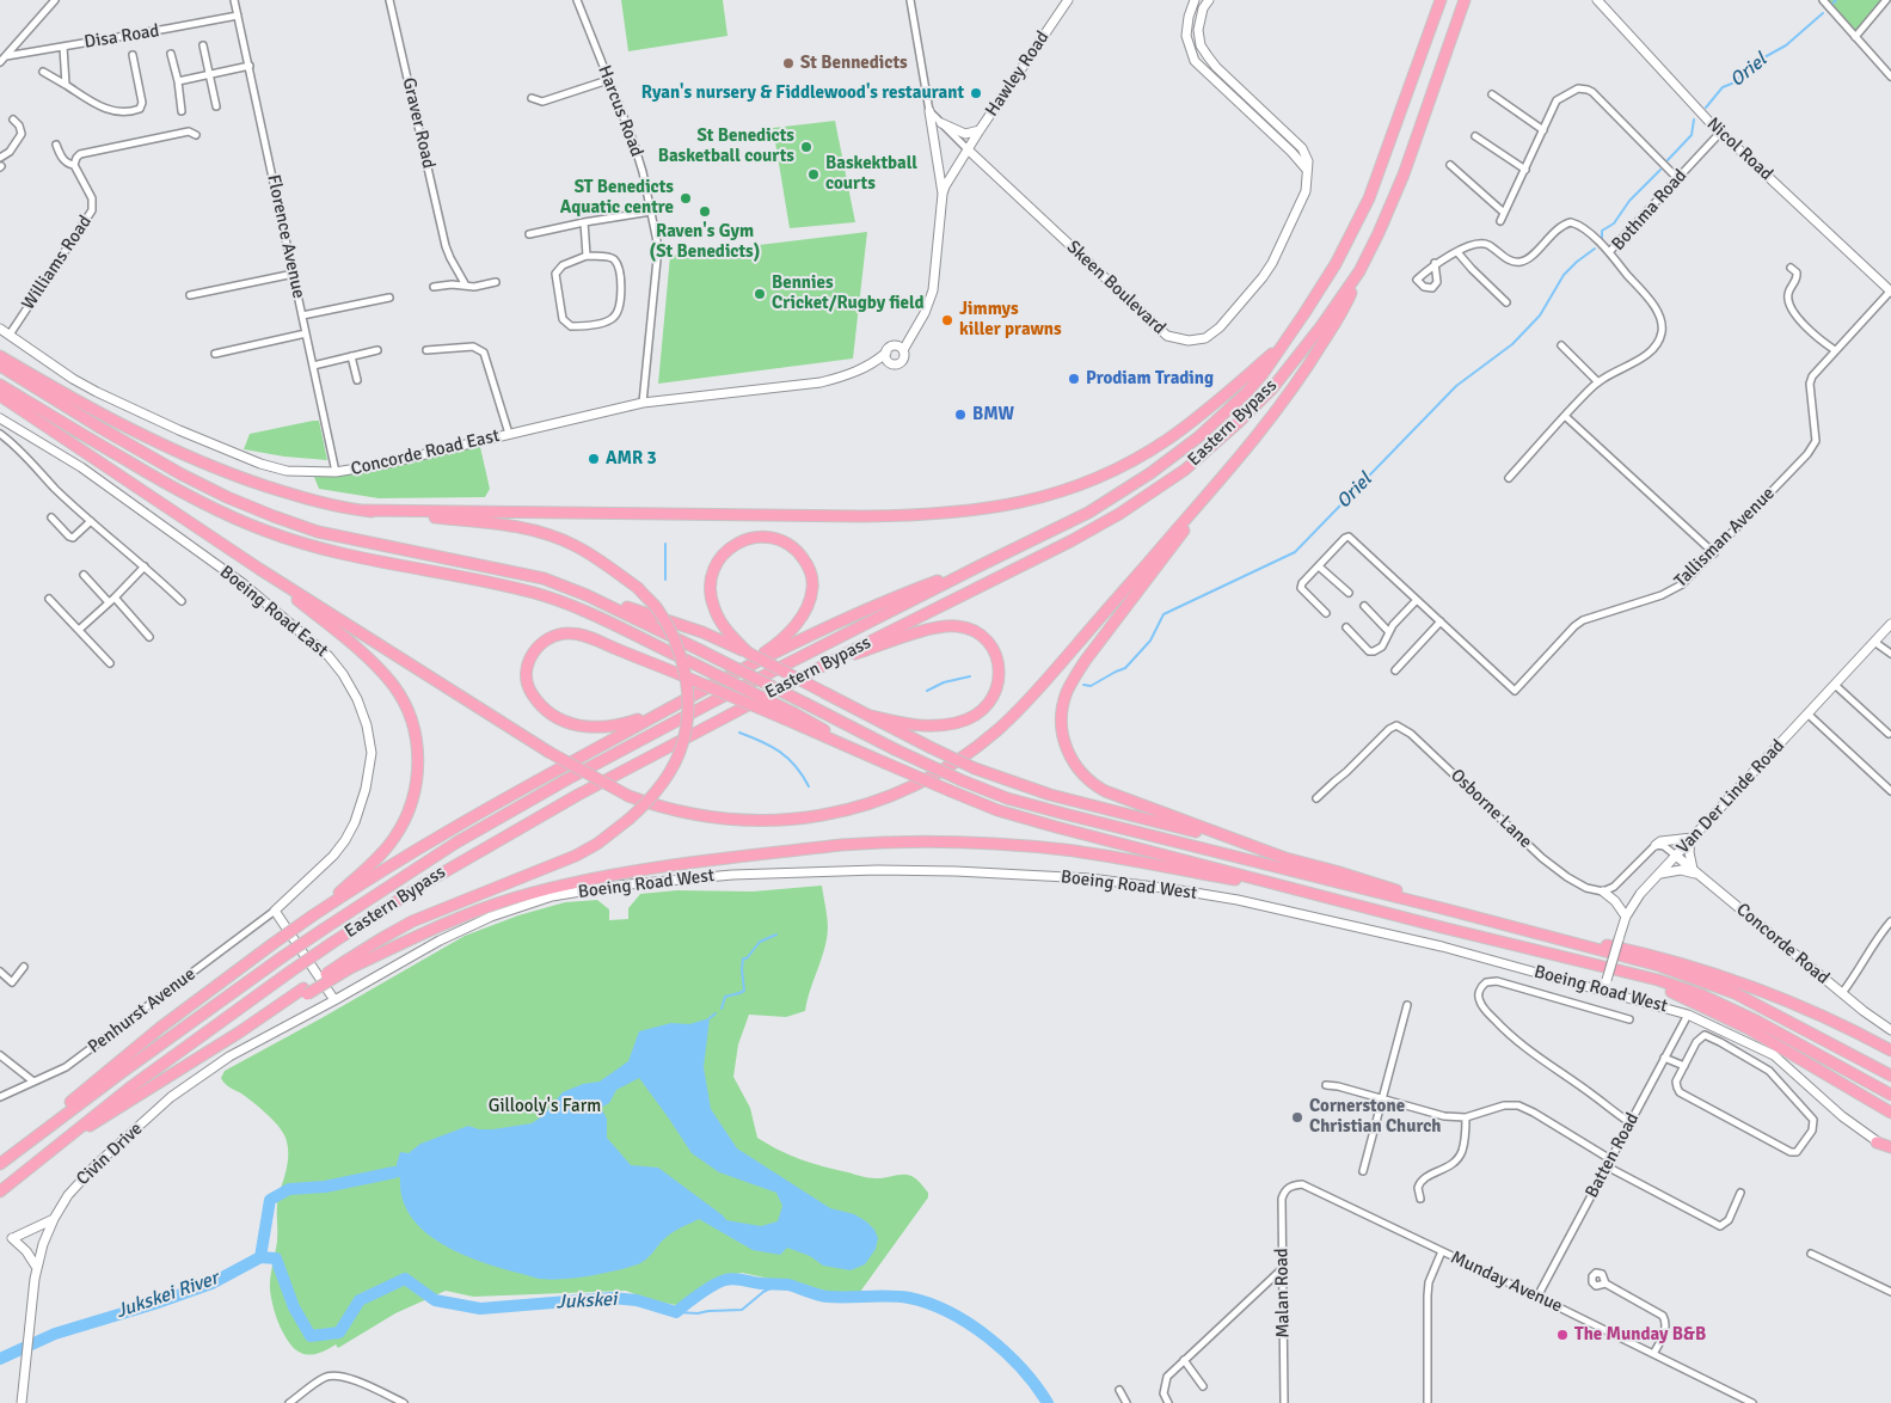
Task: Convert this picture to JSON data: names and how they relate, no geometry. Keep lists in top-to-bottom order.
{
  "streets": {
    "highway": ["Eastern Bypass"],
    "main road": [
      "Hawley Road",
      "Nicol Road",
      "Skeen Boulevard",
      "Concorde Road East",
      "Boeing Road East",
      "Van Der Linde Road",
      "Boeing Road West",
      "Concorde Road",
      "Civin Drive"
    ],
    "street": [
      "Disa Road",
      "Harcus Road",
      "Graver Road",
      "Bothma Road",
      "Florence Avenue",
      "Williams Road",
      "Tallisman Avenue",
      "Osborne Lane",
      "Penhurst Avenue",
      "Batten Road",
      "Munday Avenue",
      "Malan Road"
    ]
  },
  "crossings": [
    ["Disa Road", "Florence Avenue"],
    ["Hawley Road", "Skeen Boulevard"],
    ["Harcus Road", "Concorde Road East"],
    ["Nicol Road", "Bothma Road"],
    ["Nicol Road", "Tallisman Avenue"],
    ["Florence Avenue", "Concorde Road East"],
    ["Williams Road", "Concorde Road East"],
    ["Boeing Road East", "Penhurst Avenue"],
    ["Van Der Linde Road", "Boeing Road West"],
    ["Van Der Linde Road", "Concorde Road"],
    ["Boeing Road West", "Civin Drive"],
    ["Boeing Road West", "Batten Road"],
    ["Batten Road", "Munday Avenue"],
    ["Munday Avenue", "Malan Road"]
  ],
  "water": ["Oriel", "Jukskei River", "Jukskei"],
  "parks": ["Gillooly's Farm"],
  "places": [
    "St Bennedicts",
    "Ryan's nursery & Fiddlewood's restaurant",
    "St Benedicts Basketball courts",
    "Baskektball courts",
    "ST Benedicts Aquatic centre",
    "Raven's Gym (St Benedicts)",
    "Bennies Cricket/Rugby field",
    "Jimmys killer prawns",
    "Prodiam Trading",
    "BMW",
    "AMR 3",
    "Cornerstone Christian Church",
    "The Munday B&B"
  ]
}
